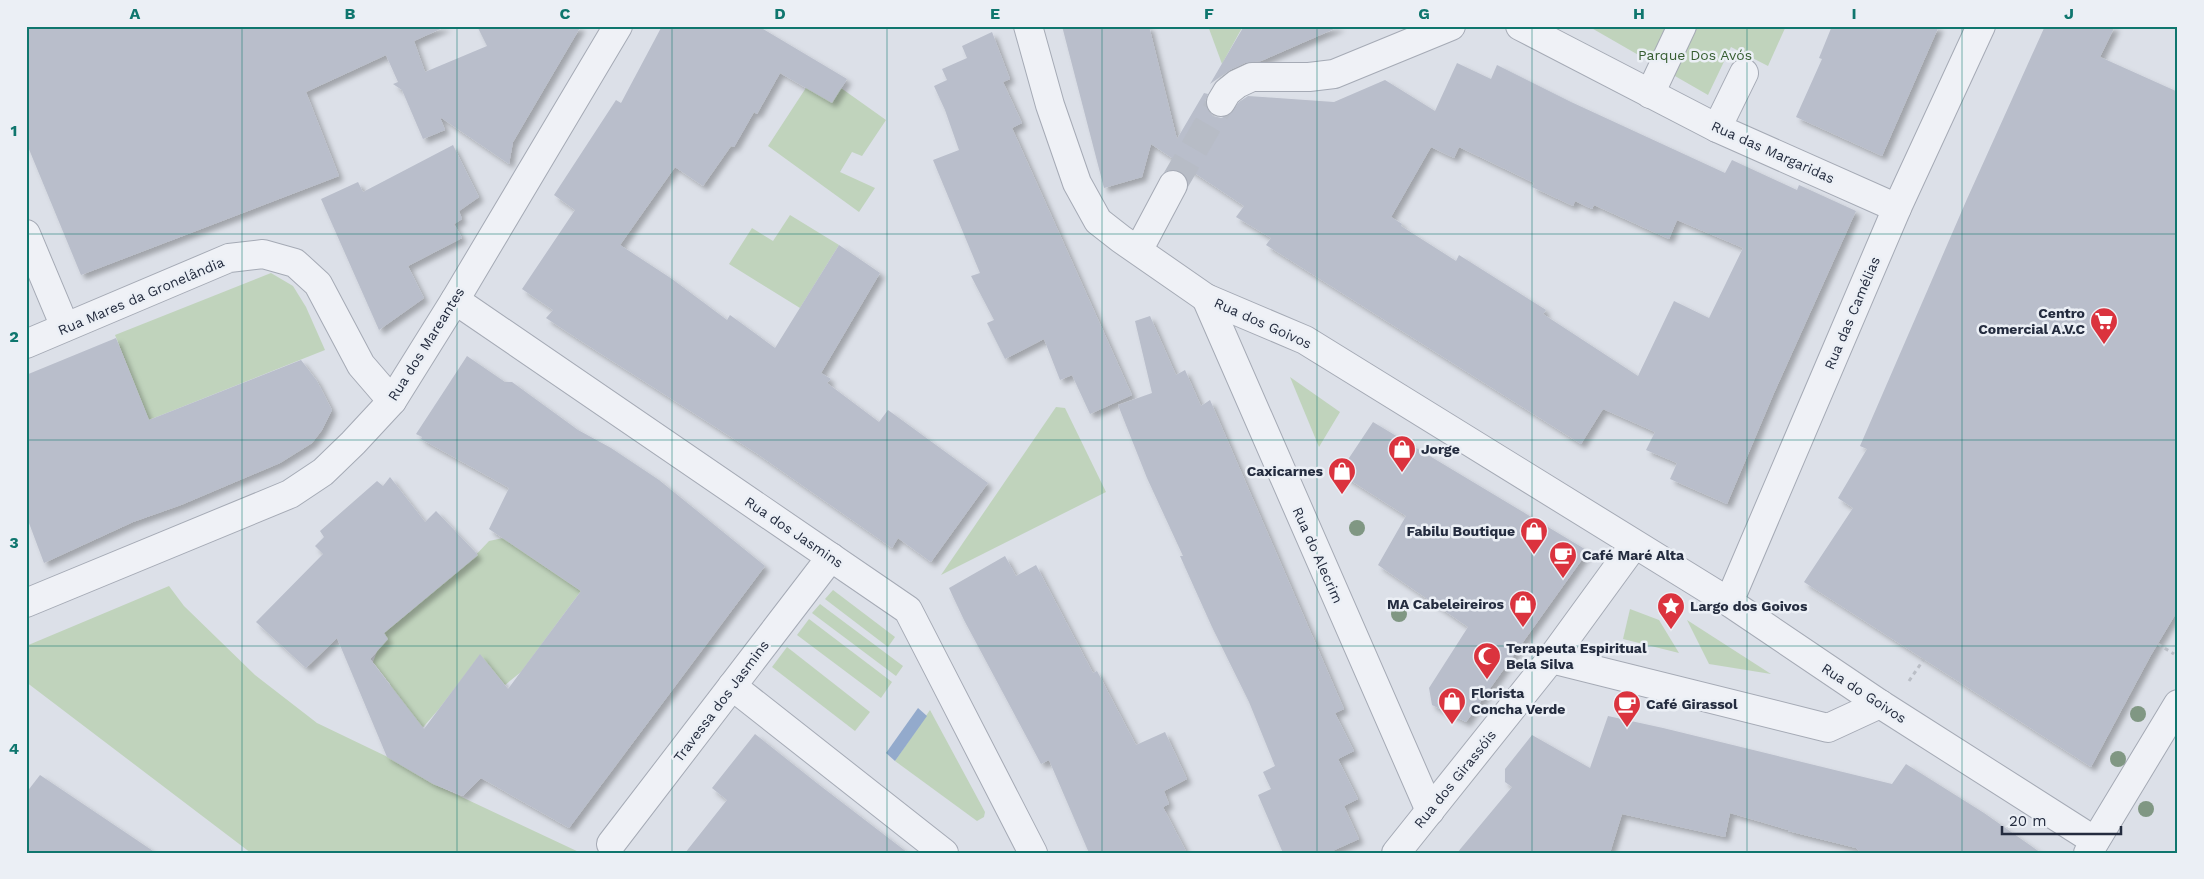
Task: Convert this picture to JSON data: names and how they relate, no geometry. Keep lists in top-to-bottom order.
{
  "streets": {
    "street": [
      "Rua das Margaridas",
      "Rua Mares da Gronelândia",
      "Rua das Camélias",
      "Rua dos Goivos",
      "Rua dos Mareantes",
      "Rua dos Jasmins",
      "Rua do Alecrim",
      "Rua do Goivos",
      "Travessa dos Jasmins",
      "Rua dos Girassóis"
    ]
  },
  "crossings": [
    ["Rua das Margaridas", "Rua das Camélias"],
    ["Rua Mares da Gronelândia", "Rua dos Mareantes"],
    ["Rua das Camélias", "Rua do Goivos"],
    ["Rua dos Goivos", "Rua do Alecrim"],
    ["Rua dos Goivos", "Rua do Goivos"],
    ["Rua dos Goivos", "Rua dos Girassóis"],
    ["Rua dos Mareantes", "Rua dos Jasmins"],
    ["Rua dos Jasmins", "Travessa dos Jasmins"],
    ["Rua do Alecrim", "Rua dos Girassóis"],
    ["Rua do Goivos", "Rua dos Girassóis"]
  ],
  "parks": ["Parque Dos Avós"],
  "places": {
    "supermarket": ["Centro Comercial A.V.C"],
    "shop": [
      "Jorge",
      "Caxicarnes",
      "Fabilu Boutique",
      "MA Cabeleireiros",
      "Florista Concha Verde"
    ],
    "cafe": ["Café Maré Alta", "Café Girassol"],
    "place": ["Largo dos Goivos"],
    "mosque": ["Terapeuta Espiritual Bela Silva"]
  },
  "scale_bar": "20 m",
  "grid": {
    "columns": [
      "A",
      "B",
      "C",
      "D",
      "E",
      "F",
      "G",
      "H",
      "I",
      "J"
    ],
    "rows": [
      "1",
      "2",
      "3",
      "4"
    ]
  }
}
